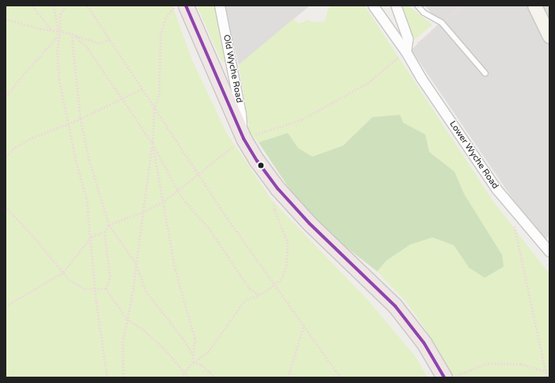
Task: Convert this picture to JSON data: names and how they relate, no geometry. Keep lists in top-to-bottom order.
{
  "streets": {
    "street": ["Old Wyche Road", "Lower Wyche Road"]
  }
}
